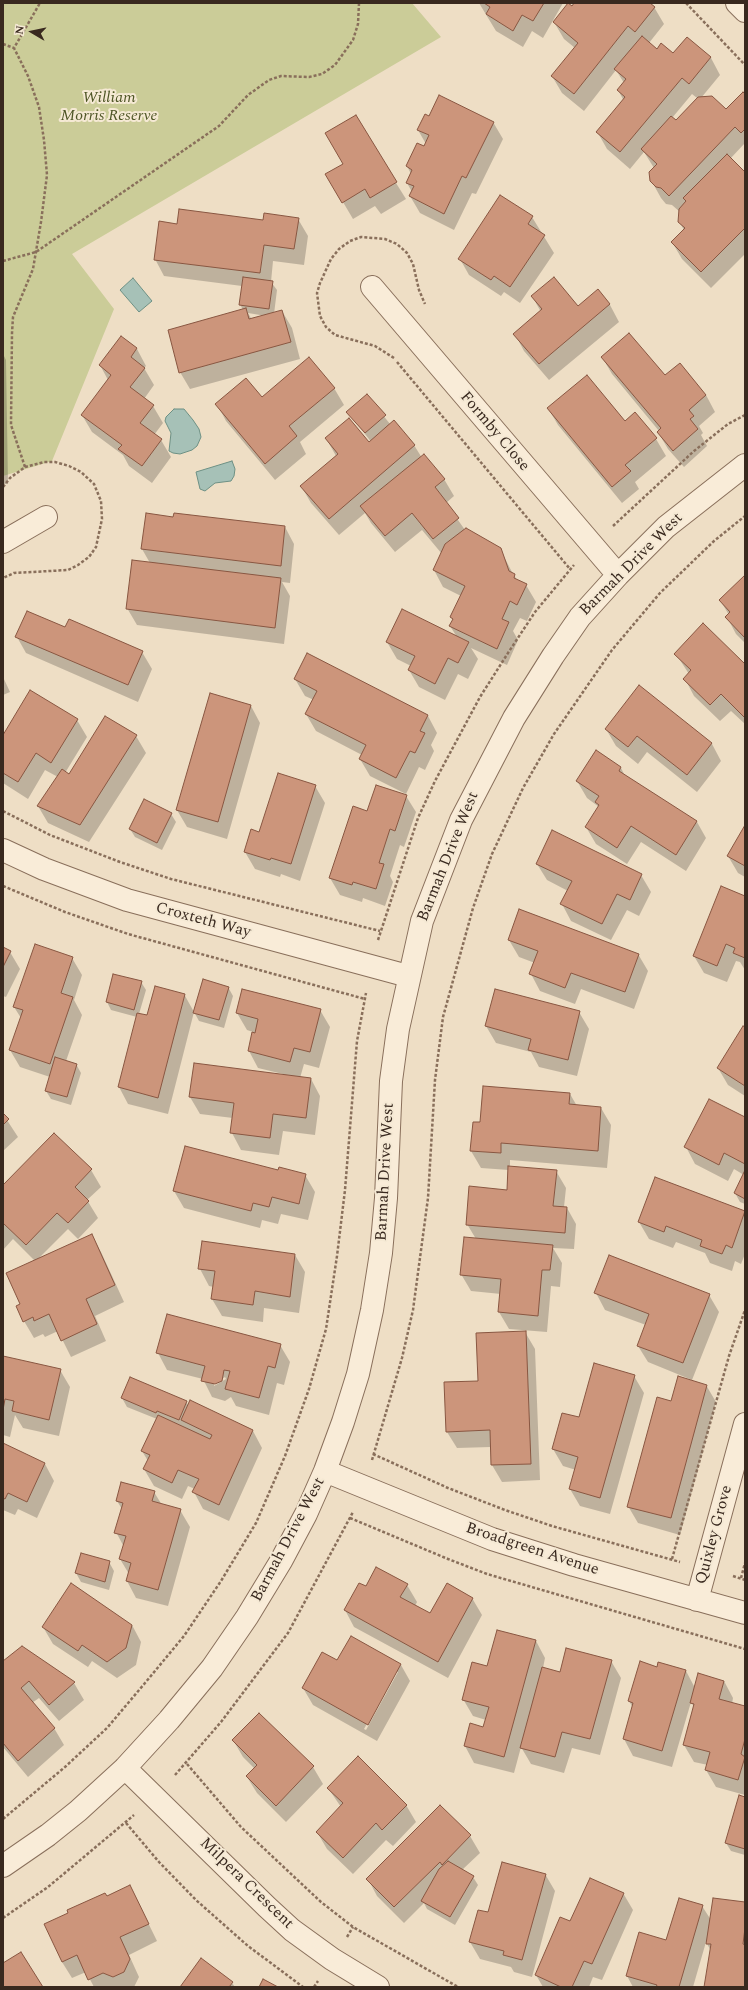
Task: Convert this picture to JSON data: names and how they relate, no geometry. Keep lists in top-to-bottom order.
{
  "streets": {
    "street": [
      "Formby Close",
      "Barmah Drive West",
      "Croxteth Way",
      "Quixley Grove",
      "Broadgreen Avenue",
      "Milpera Crescent"
    ]
  },
  "crossings": [
    ["Formby Close", "Barmah Drive West"],
    ["Barmah Drive West", "Croxteth Way"],
    ["Barmah Drive West", "Broadgreen Avenue"],
    ["Barmah Drive West", "Milpera Crescent"],
    ["Quixley Grove", "Broadgreen Avenue"]
  ],
  "parks": ["William Morris Reserve"],
  "north": "left"
}
